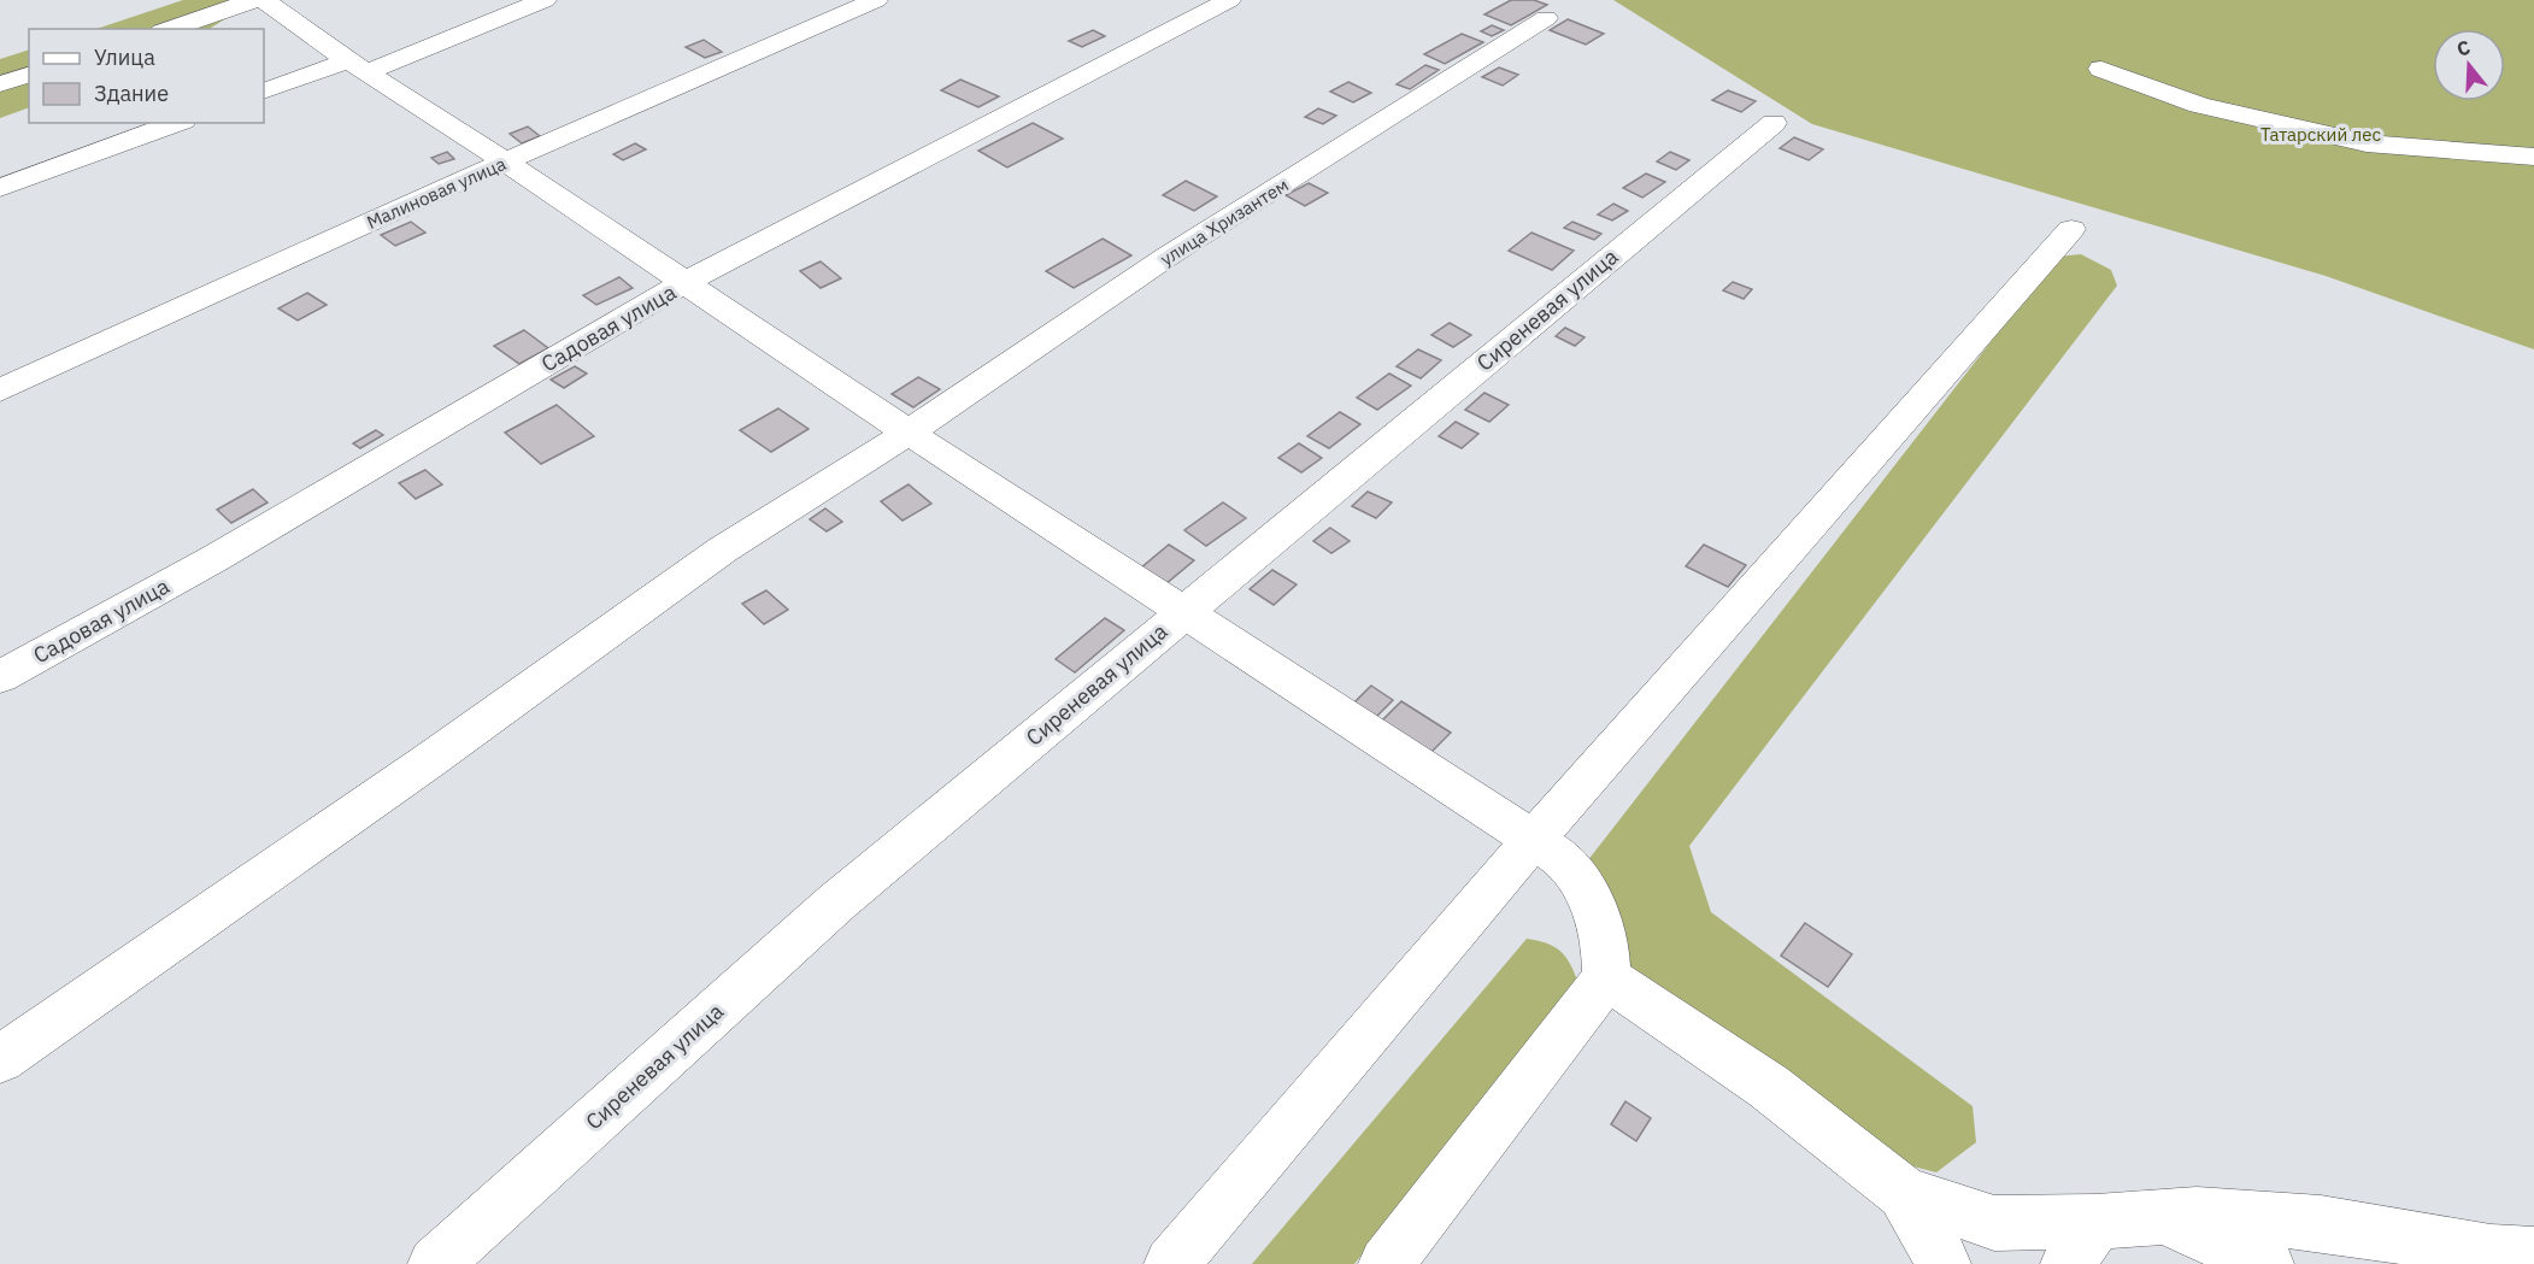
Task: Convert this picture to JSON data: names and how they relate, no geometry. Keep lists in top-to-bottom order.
{
  "streets": {
    "street": [
      "Малиновая улица",
      "улица Хризантем",
      "Сиреневая улица",
      "Садовая улица"
    ]
  },
  "parks": ["Татарский лес"],
  "legend": ["Улица", "Здание"],
  "north": "top"
}
